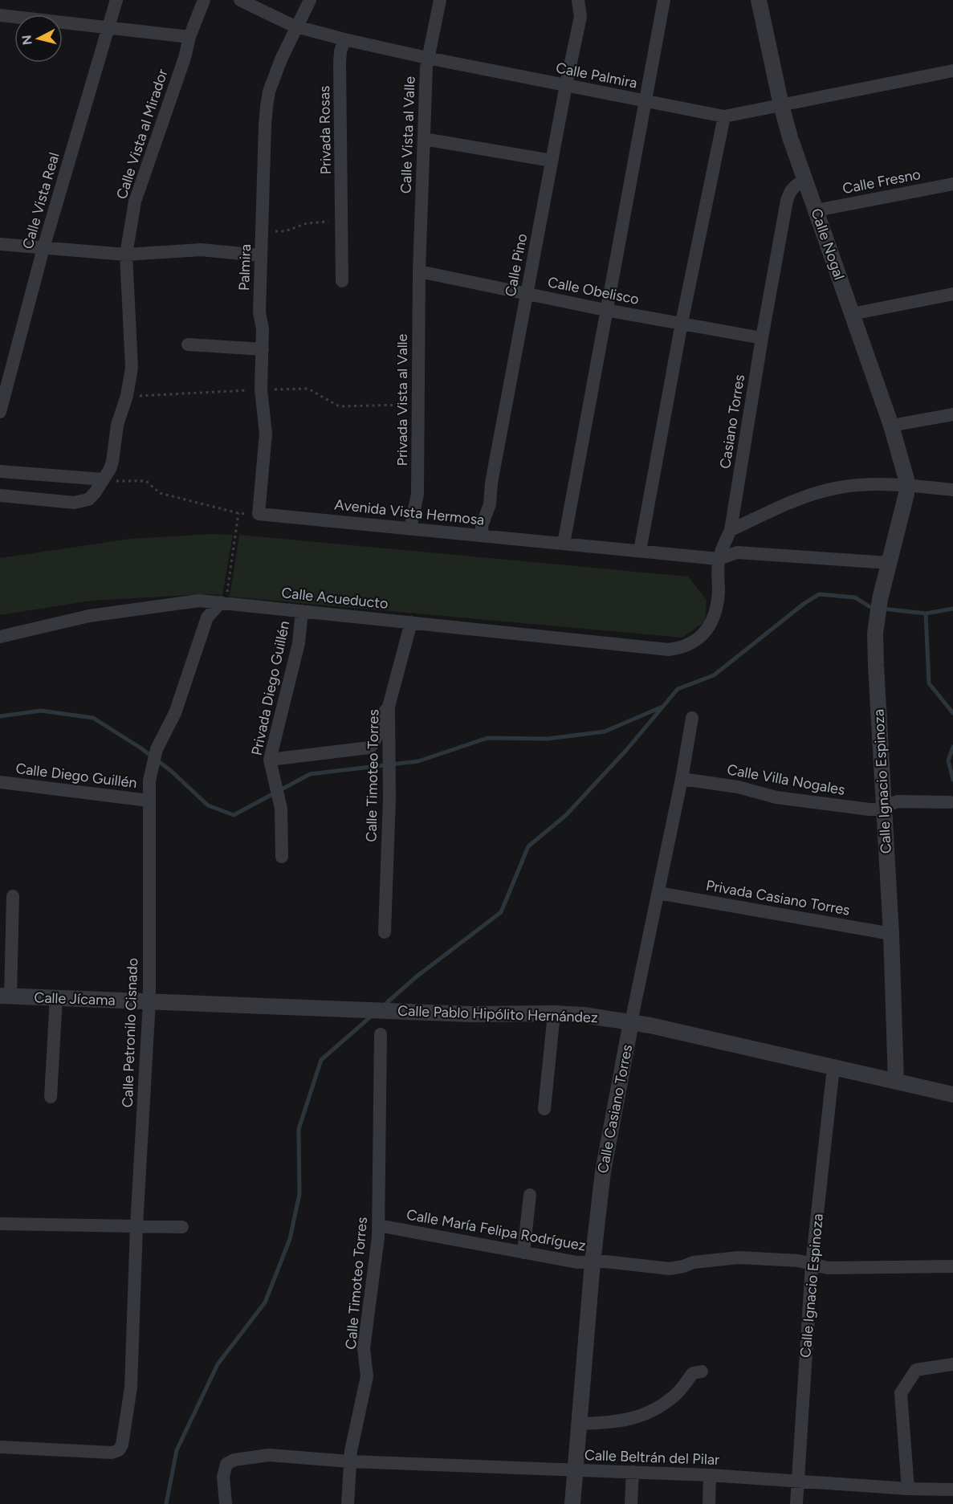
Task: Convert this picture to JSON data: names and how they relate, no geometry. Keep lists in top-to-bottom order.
{
  "streets": {
    "street": [
      "Calle Palmira",
      "Privada Rosas",
      "Calle Vista al Mirador",
      "Calle Vista al Valle",
      "Calle Fresno",
      "Calle Vista Real",
      "Calle Nogal",
      "Calle Pino",
      "Palmira",
      "Calle Obelisco",
      "Privada Vista al Valle",
      "Casiano Torres",
      "Avenida Vista Hermosa",
      "Calle Acueducto",
      "Privada Diego Guillén",
      "Calle Diego Guillén",
      "Calle Timoteo Torres",
      "Calle Villa Nogales",
      "Calle Ignacio Espinoza",
      "Privada Casiano Torres",
      "Calle Jícama",
      "Calle Pablo Hipólito Hernández",
      "Calle Petronilo Cisnado",
      "Calle Casiano Torres",
      "Calle María Felipa Rodríguez",
      "Calle Beltrán del Pilar"
    ]
  },
  "crossings": [
    ["Calle Palmira", "Privada Rosas"],
    ["Calle Palmira", "Calle Vista al Valle"],
    ["Calle Palmira", "Calle Nogal"],
    ["Calle Palmira", "Calle Pino"],
    ["Calle Palmira", "Palmira"],
    ["Calle Vista al Valle", "Calle Obelisco"],
    ["Calle Vista al Valle", "Privada Vista al Valle"],
    ["Calle Fresno", "Calle Nogal"],
    ["Calle Nogal", "Casiano Torres"],
    ["Calle Nogal", "Calle Ignacio Espinoza"],
    ["Calle Pino", "Calle Obelisco"],
    ["Calle Pino", "Avenida Vista Hermosa"],
    ["Palmira", "Avenida Vista Hermosa"],
    ["Calle Obelisco", "Privada Vista al Valle"],
    ["Calle Obelisco", "Casiano Torres"],
    ["Privada Vista al Valle", "Avenida Vista Hermosa"],
    ["Casiano Torres", "Avenida Vista Hermosa"],
    ["Casiano Torres", "Calle Acueducto"],
    ["Calle Acueducto", "Privada Diego Guillén"],
    ["Calle Acueducto", "Calle Timoteo Torres"],
    ["Calle Acueducto", "Calle Petronilo Cisnado"],
    ["Calle Diego Guillén", "Calle Petronilo Cisnado"],
    ["Calle Timoteo Torres", "Calle María Felipa Rodríguez"],
    ["Calle Timoteo Torres", "Calle Beltrán del Pilar"],
    ["Calle Villa Nogales", "Calle Ignacio Espinoza"],
    ["Calle Villa Nogales", "Calle Casiano Torres"],
    ["Calle Ignacio Espinoza", "Privada Casiano Torres"],
    ["Calle Ignacio Espinoza", "Calle Pablo Hipólito Hernández"],
    ["Calle Ignacio Espinoza", "Calle María Felipa Rodríguez"],
    ["Calle Ignacio Espinoza", "Calle Beltrán del Pilar"],
    ["Privada Casiano Torres", "Calle Casiano Torres"],
    ["Calle Jícama", "Calle Pablo Hipólito Hernández"],
    ["Calle Jícama", "Calle Petronilo Cisnado"],
    ["Calle Pablo Hipólito Hernández", "Calle Petronilo Cisnado"],
    ["Calle Pablo Hipólito Hernández", "Calle Casiano Torres"],
    ["Calle Casiano Torres", "Calle María Felipa Rodríguez"],
    ["Calle Casiano Torres", "Calle Beltrán del Pilar"]
  ],
  "north": "left"
}
